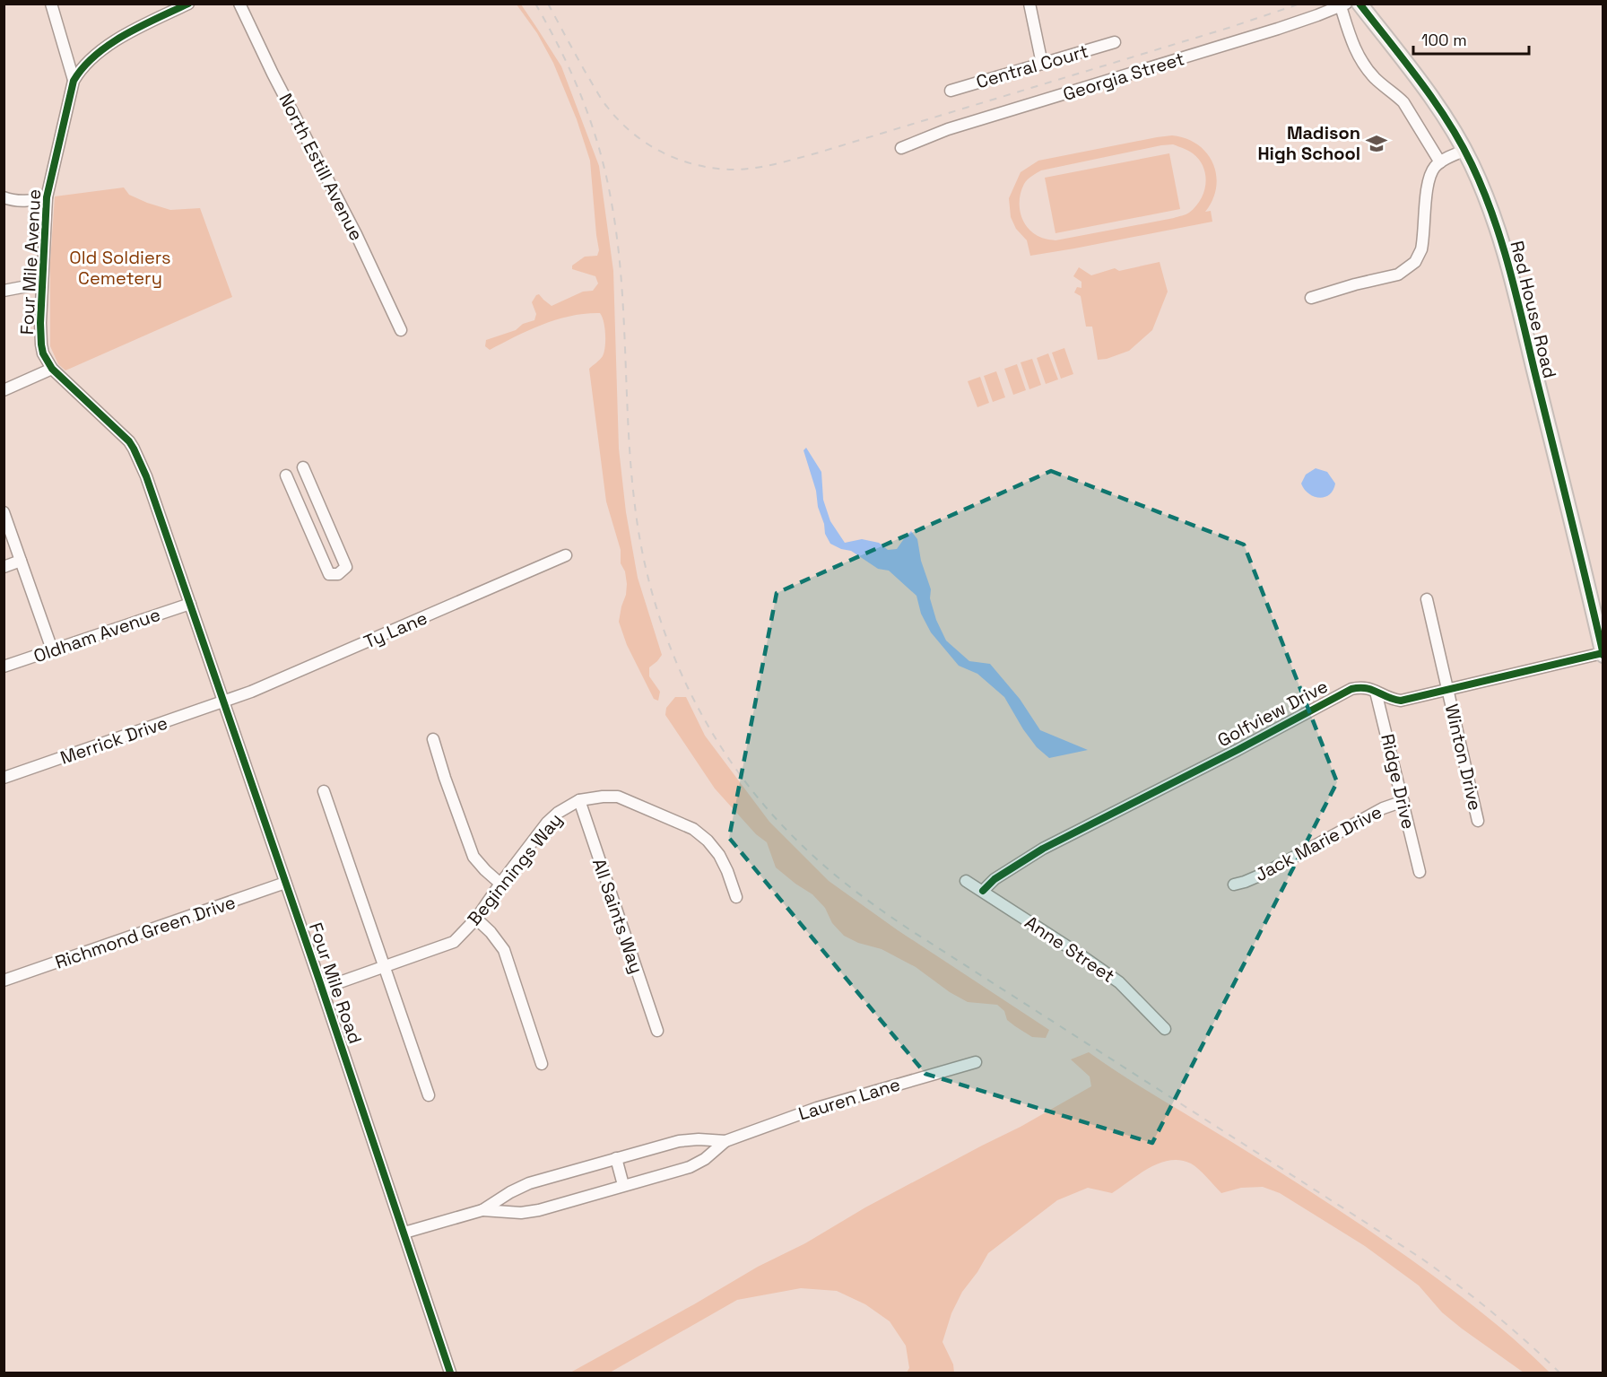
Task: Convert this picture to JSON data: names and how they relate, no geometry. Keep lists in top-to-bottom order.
{
  "streets": {
    "main road": ["Red House Road"],
    "street": [
      "Central Court",
      "Georgia Street",
      "North Estill Avenue",
      "Four Mile Avenue",
      "Ty Lane",
      "Oldham Avenue",
      "Golfview Drive",
      "Merrick Drive",
      "Winton Drive",
      "Ridge Drive",
      "Jack Marie Drive",
      "Beginnings Way",
      "All Saints Way",
      "Richmond Green Drive",
      "Anne Street",
      "Four Mile Road",
      "Lauren Lane"
    ]
  },
  "crossings": [
    ["Four Mile Avenue", "Oldham Avenue"],
    ["Four Mile Avenue", "Four Mile Road"],
    ["Red House Road", "Golfview Drive"],
    ["Ty Lane", "Merrick Drive"],
    ["Ty Lane", "Four Mile Road"],
    ["Oldham Avenue", "Four Mile Road"],
    ["Golfview Drive", "Winton Drive"],
    ["Golfview Drive", "Ridge Drive"],
    ["Golfview Drive", "Anne Street"],
    ["Merrick Drive", "Four Mile Road"],
    ["Ridge Drive", "Jack Marie Drive"],
    ["Beginnings Way", "All Saints Way"],
    ["Beginnings Way", "Four Mile Road"],
    ["Richmond Green Drive", "Four Mile Road"],
    ["Four Mile Road", "Lauren Lane"]
  ],
  "parks": ["Old Soldiers Cemetery"],
  "places": {
    "school or university": ["Madison High School"]
  },
  "scale_bar": "100 m"
}
